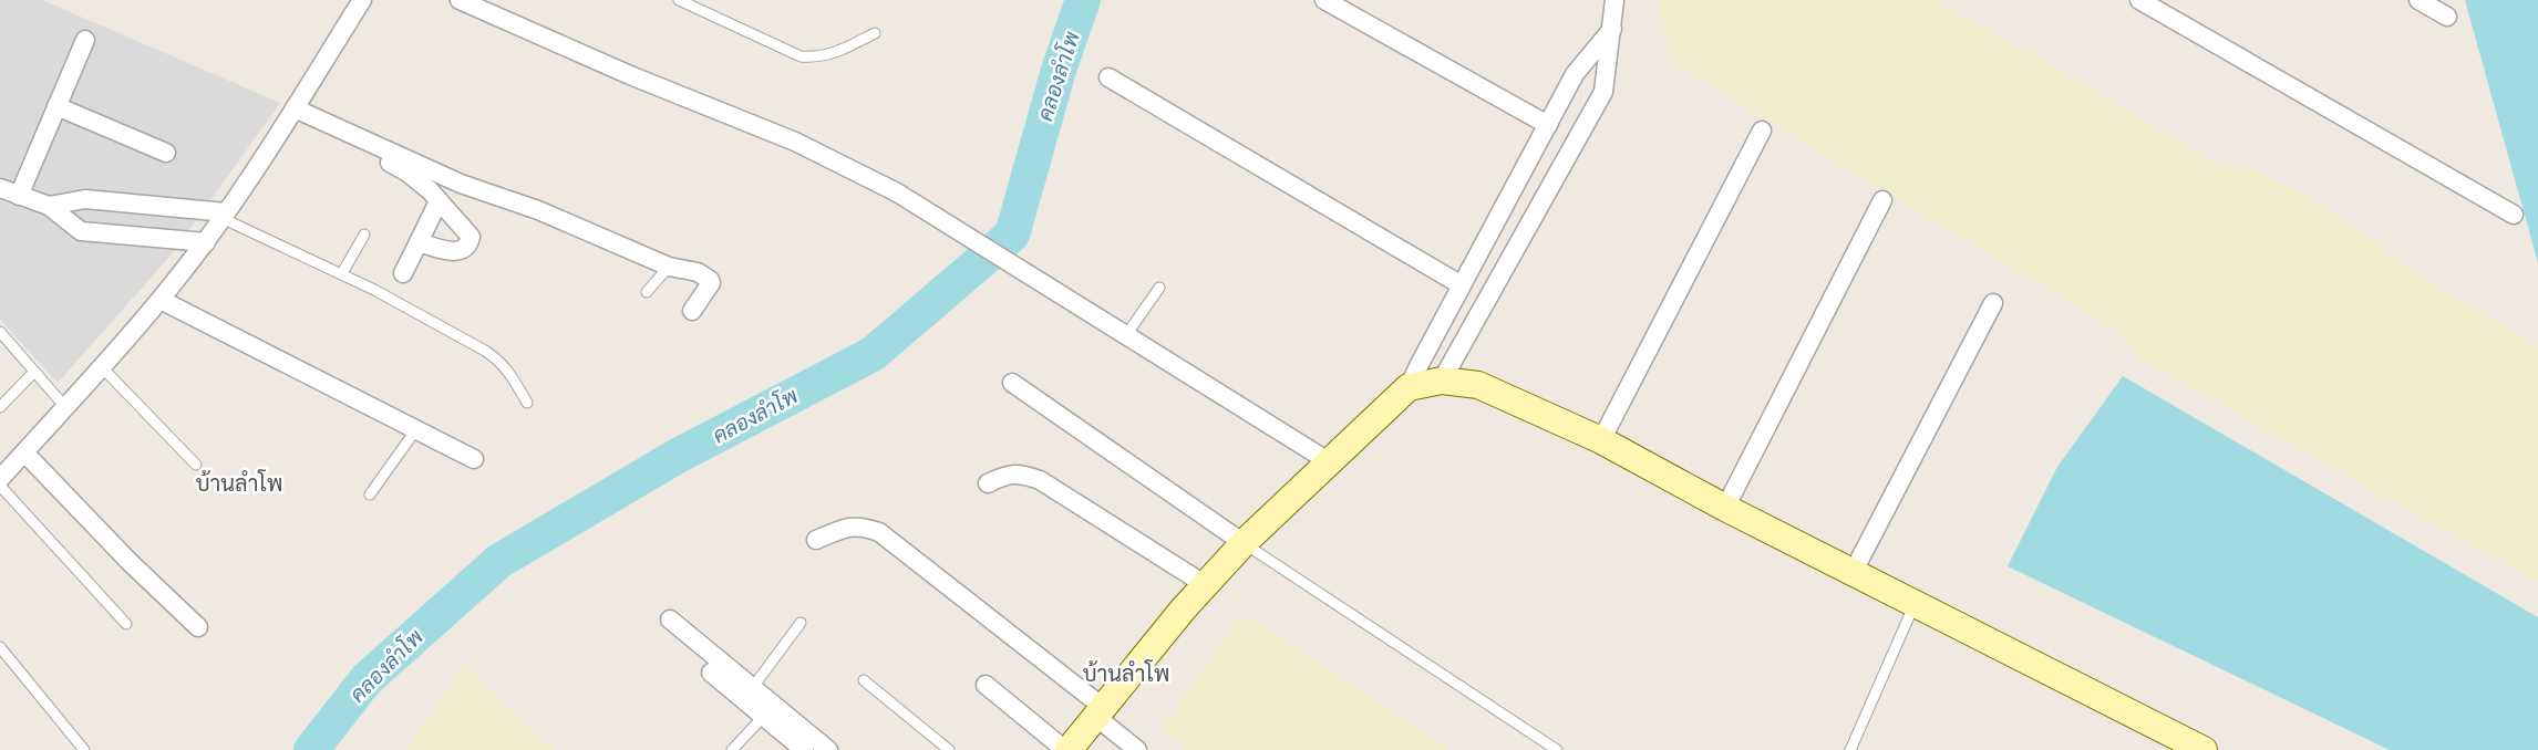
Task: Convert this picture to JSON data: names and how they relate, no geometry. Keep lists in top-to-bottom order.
{
  "districts": ["บ้านลำโพ", "บ้านลำโพ"],
  "water": ["คลองลำโพ"]
}
